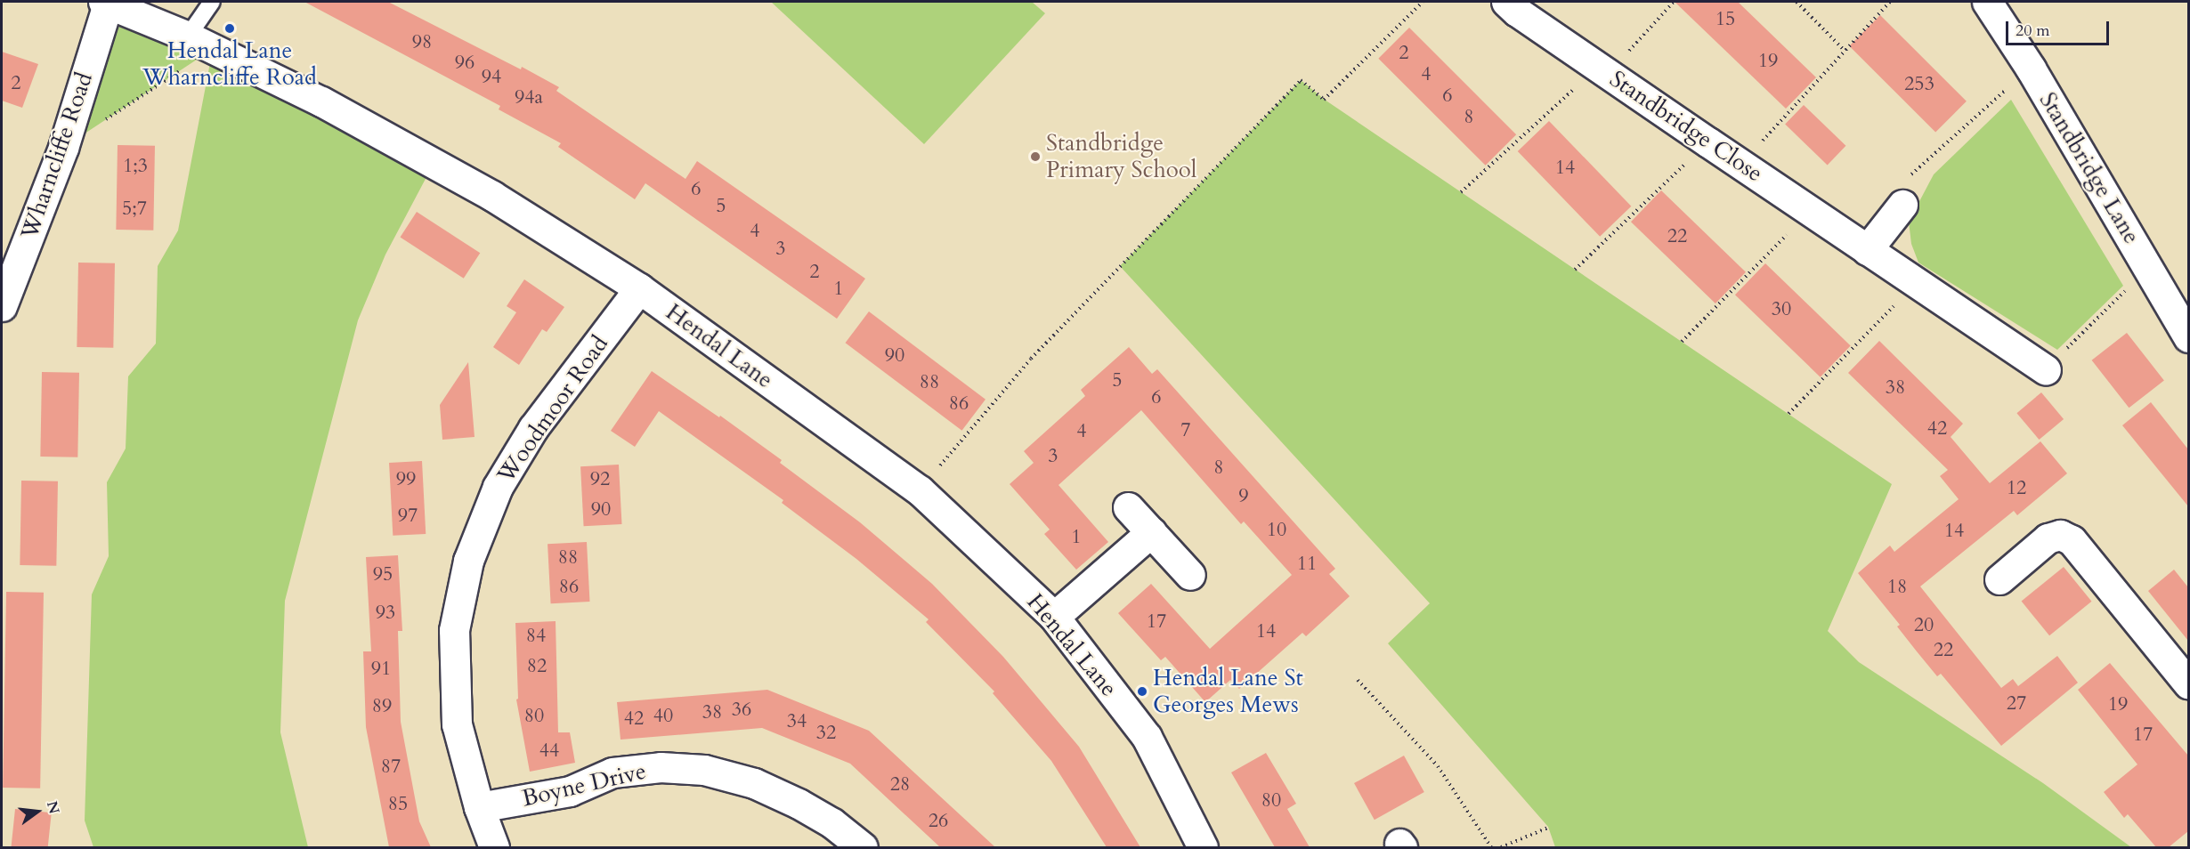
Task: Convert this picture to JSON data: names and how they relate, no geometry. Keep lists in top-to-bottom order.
{
  "streets": {
    "street": [
      "Standbridge Close",
      "Wharncliffe Road",
      "Standbridge Lane",
      "Hendal Lane",
      "Woodmoor Road",
      "Boyne Drive"
    ]
  },
  "crossings": [
    ["Wharncliffe Road", "Hendal Lane"],
    ["Hendal Lane", "Woodmoor Road"],
    ["Woodmoor Road", "Boyne Drive"]
  ],
  "places": ["Hendal Lane Wharncliffe Road", "Standbridge Primary School", "Hendal Lane St Georges Mews"],
  "house_numbers": [
    "15",
    "98",
    "2",
    "19",
    "96",
    "4",
    "94",
    "2",
    "253",
    "6",
    "94a",
    "8",
    "1;3",
    "14",
    "6",
    "5",
    "5;7",
    "4",
    "22",
    "3",
    "2",
    "1",
    "30",
    "90",
    "5",
    "88",
    "38",
    "6",
    "86",
    "42",
    "7",
    "4",
    "3",
    "8",
    "99",
    "92",
    "12",
    "9",
    "90",
    "97",
    "10",
    "14",
    "1",
    "88",
    "11",
    "95",
    "86",
    "18",
    "93",
    "17",
    "20",
    "14",
    "84",
    "22",
    "82",
    "91",
    "27",
    "19",
    "89",
    "36",
    "38",
    "80",
    "40",
    "42",
    "34",
    "32",
    "17",
    "44",
    "87",
    "28",
    "80",
    "85",
    "26"
  ],
  "scale_bar": "20 m",
  "north": "right"
}
